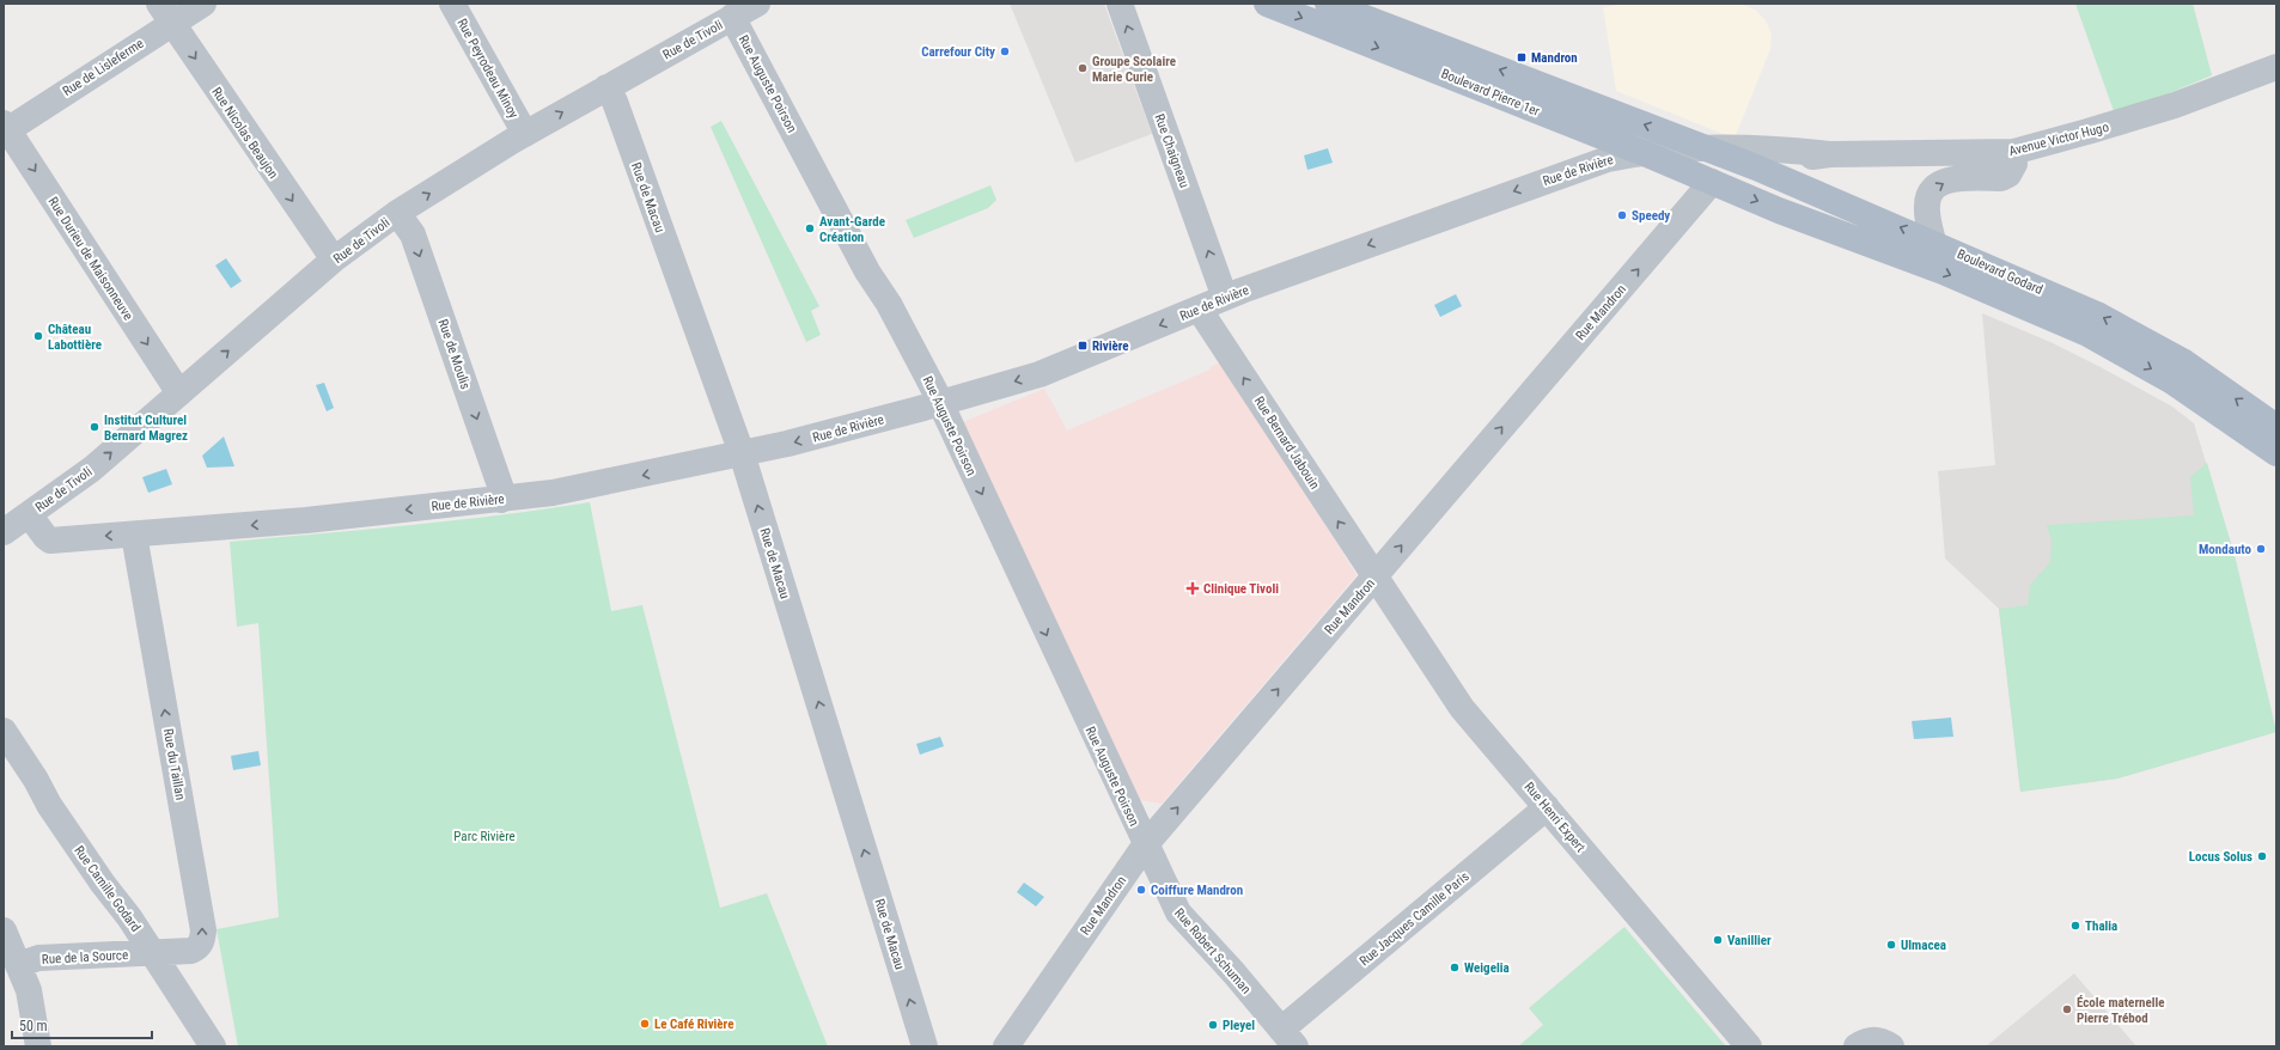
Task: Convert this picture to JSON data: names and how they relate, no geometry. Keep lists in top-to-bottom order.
{
  "streets": {
    "main road": ["Boulevard Pierre 1er", "Boulevard Godard"],
    "street": [
      "Rue de Tivoli",
      "Rue de Lisleferme",
      "Rue Peyrodeau Minoy",
      "Rue Auguste Poirson",
      "Rue Nicolas Beaujon",
      "Avenue Victor Hugo",
      "Rue Chaigneau",
      "Rue de Rivière",
      "Rue de Macau",
      "Rue Durieu de Maisonneuve",
      "Rue Mandron",
      "Rue de Moulis",
      "Rue Bernard Jabouin",
      "Rue du Taillan",
      "Rue Henri Expert",
      "Rue Camille Godard",
      "Rue Jacques Camille Paris",
      "Rue Robert Schuman",
      "Rue de la Source"
    ]
  },
  "crossings": [
    ["Rue de Tivoli", "Rue Peyrodeau Minoy"],
    ["Rue de Tivoli", "Rue Auguste Poirson"],
    ["Rue de Tivoli", "Rue Nicolas Beaujon"],
    ["Rue de Tivoli", "Rue de Rivière"],
    ["Rue de Tivoli", "Rue de Macau"],
    ["Rue de Tivoli", "Rue Durieu de Maisonneuve"],
    ["Rue de Tivoli", "Rue de Moulis"],
    ["Rue de Lisleferme", "Rue Nicolas Beaujon"],
    ["Rue de Lisleferme", "Rue Durieu de Maisonneuve"],
    ["Rue Auguste Poirson", "Rue de Rivière"],
    ["Rue Auguste Poirson", "Rue Mandron"],
    ["Rue Auguste Poirson", "Rue Robert Schuman"],
    ["Boulevard Pierre 1er", "Avenue Victor Hugo"],
    ["Boulevard Pierre 1er", "Rue de Rivière"],
    ["Boulevard Pierre 1er", "Boulevard Godard"],
    ["Boulevard Pierre 1er", "Rue Mandron"],
    ["Avenue Victor Hugo", "Rue de Rivière"],
    ["Avenue Victor Hugo", "Boulevard Godard"],
    ["Avenue Victor Hugo", "Rue Mandron"],
    ["Rue Chaigneau", "Rue de Rivière"],
    ["Rue de Rivière", "Rue de Macau"],
    ["Rue de Rivière", "Boulevard Godard"],
    ["Rue de Rivière", "Rue de Moulis"],
    ["Rue de Rivière", "Rue Bernard Jabouin"],
    ["Rue de Rivière", "Rue du Taillan"],
    ["Boulevard Godard", "Rue Mandron"],
    ["Rue Mandron", "Rue Bernard Jabouin"],
    ["Rue Mandron", "Rue Henri Expert"],
    ["Rue Mandron", "Rue Robert Schuman"],
    ["Rue Bernard Jabouin", "Rue Henri Expert"],
    ["Rue du Taillan", "Rue Camille Godard"],
    ["Rue du Taillan", "Rue de la Source"],
    ["Rue Henri Expert", "Rue Jacques Camille Paris"],
    ["Rue Camille Godard", "Rue de la Source"],
    ["Rue Jacques Camille Paris", "Rue Robert Schuman"]
  ],
  "one_way": [
    "Rue de Tivoli",
    "Rue Auguste Poirson",
    "Rue Nicolas Beaujon",
    "Rue Chaigneau",
    "Rue de Rivière",
    "Rue de Macau",
    "Rue Durieu de Maisonneuve",
    "Rue Mandron",
    "Rue de Moulis",
    "Rue Bernard Jabouin",
    "Rue du Taillan"
  ],
  "parks": ["Parc Rivière"],
  "places": {
    "other": [
      "Carrefour City",
      "Groupe Scolaire Marie Curie",
      "Speedy",
      "Avant-Garde Création",
      "Château Labottière",
      "Institut Culturel Bernard Magrez",
      "Mondauto",
      "Locus Solus",
      "Coiffure Mandron",
      "Thalia",
      "Vanillier",
      "Ulmacea",
      "Weigelia",
      "École maternelle Pierre Trébod",
      "Le Café Rivière",
      "Pleyel"
    ],
    "transit": ["Mandron", "Rivière"],
    "health": ["Clinique Tivoli"]
  },
  "scale_bar": "50 m"
}
